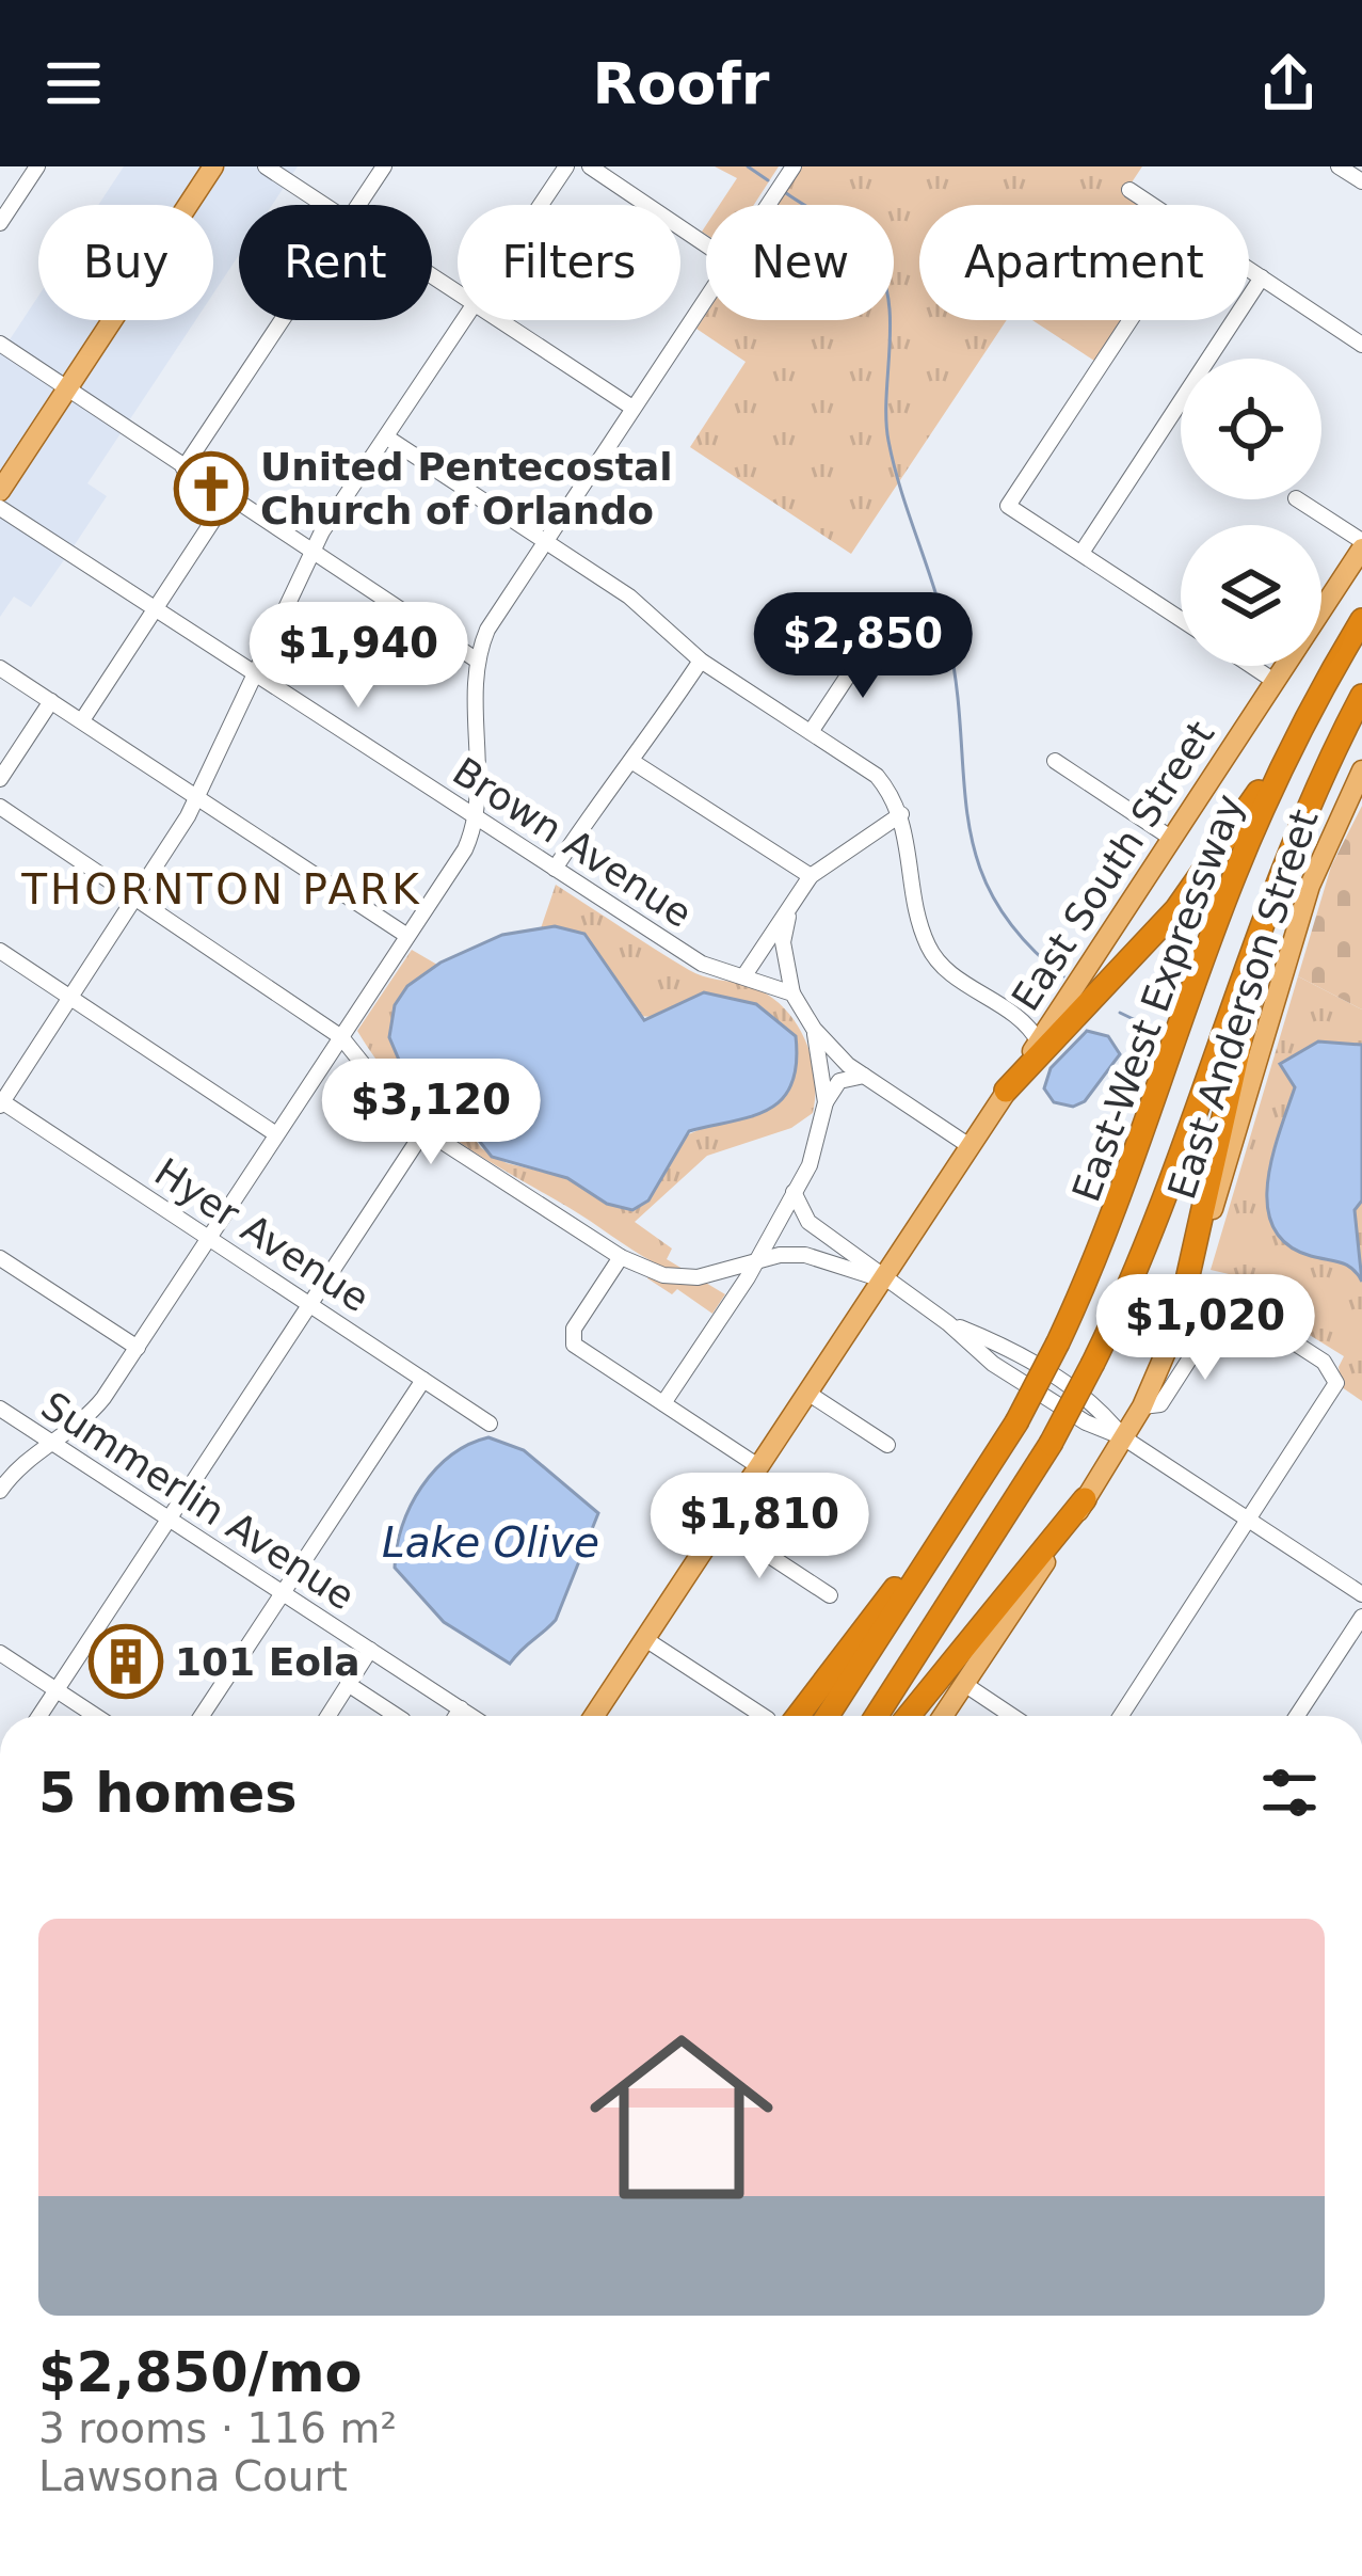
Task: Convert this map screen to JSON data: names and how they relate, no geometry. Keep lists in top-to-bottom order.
{
  "streets": {
    "highway": ["East-West Expressway"],
    "main road": ["East South Street", "East Anderson Street"],
    "street": ["Brown Avenue", "Hyer Avenue", "Summerlin Avenue"]
  },
  "districts": ["THORNTON PARK"],
  "water": ["Lake Olive"],
  "places": {
    "church": ["United Pentecostal Church of Orlando"],
    "building": ["101 Eola"]
  },
  "page": {
    "header": "Roofr",
    "chip": [
      "Buy",
      "Rent",
      "Filters",
      "New",
      "Apartment"
    ],
    "price": [
      "$2,850",
      "$1,940",
      "$3,120",
      "$1,020",
      "$1,810"
    ],
    "heading": "5 homes",
    "list": [
      {
        "name": "$2,850/mo",
        "note": "3 rooms · 116 m² · Lawsona Court"
      }
    ]
  }
}
